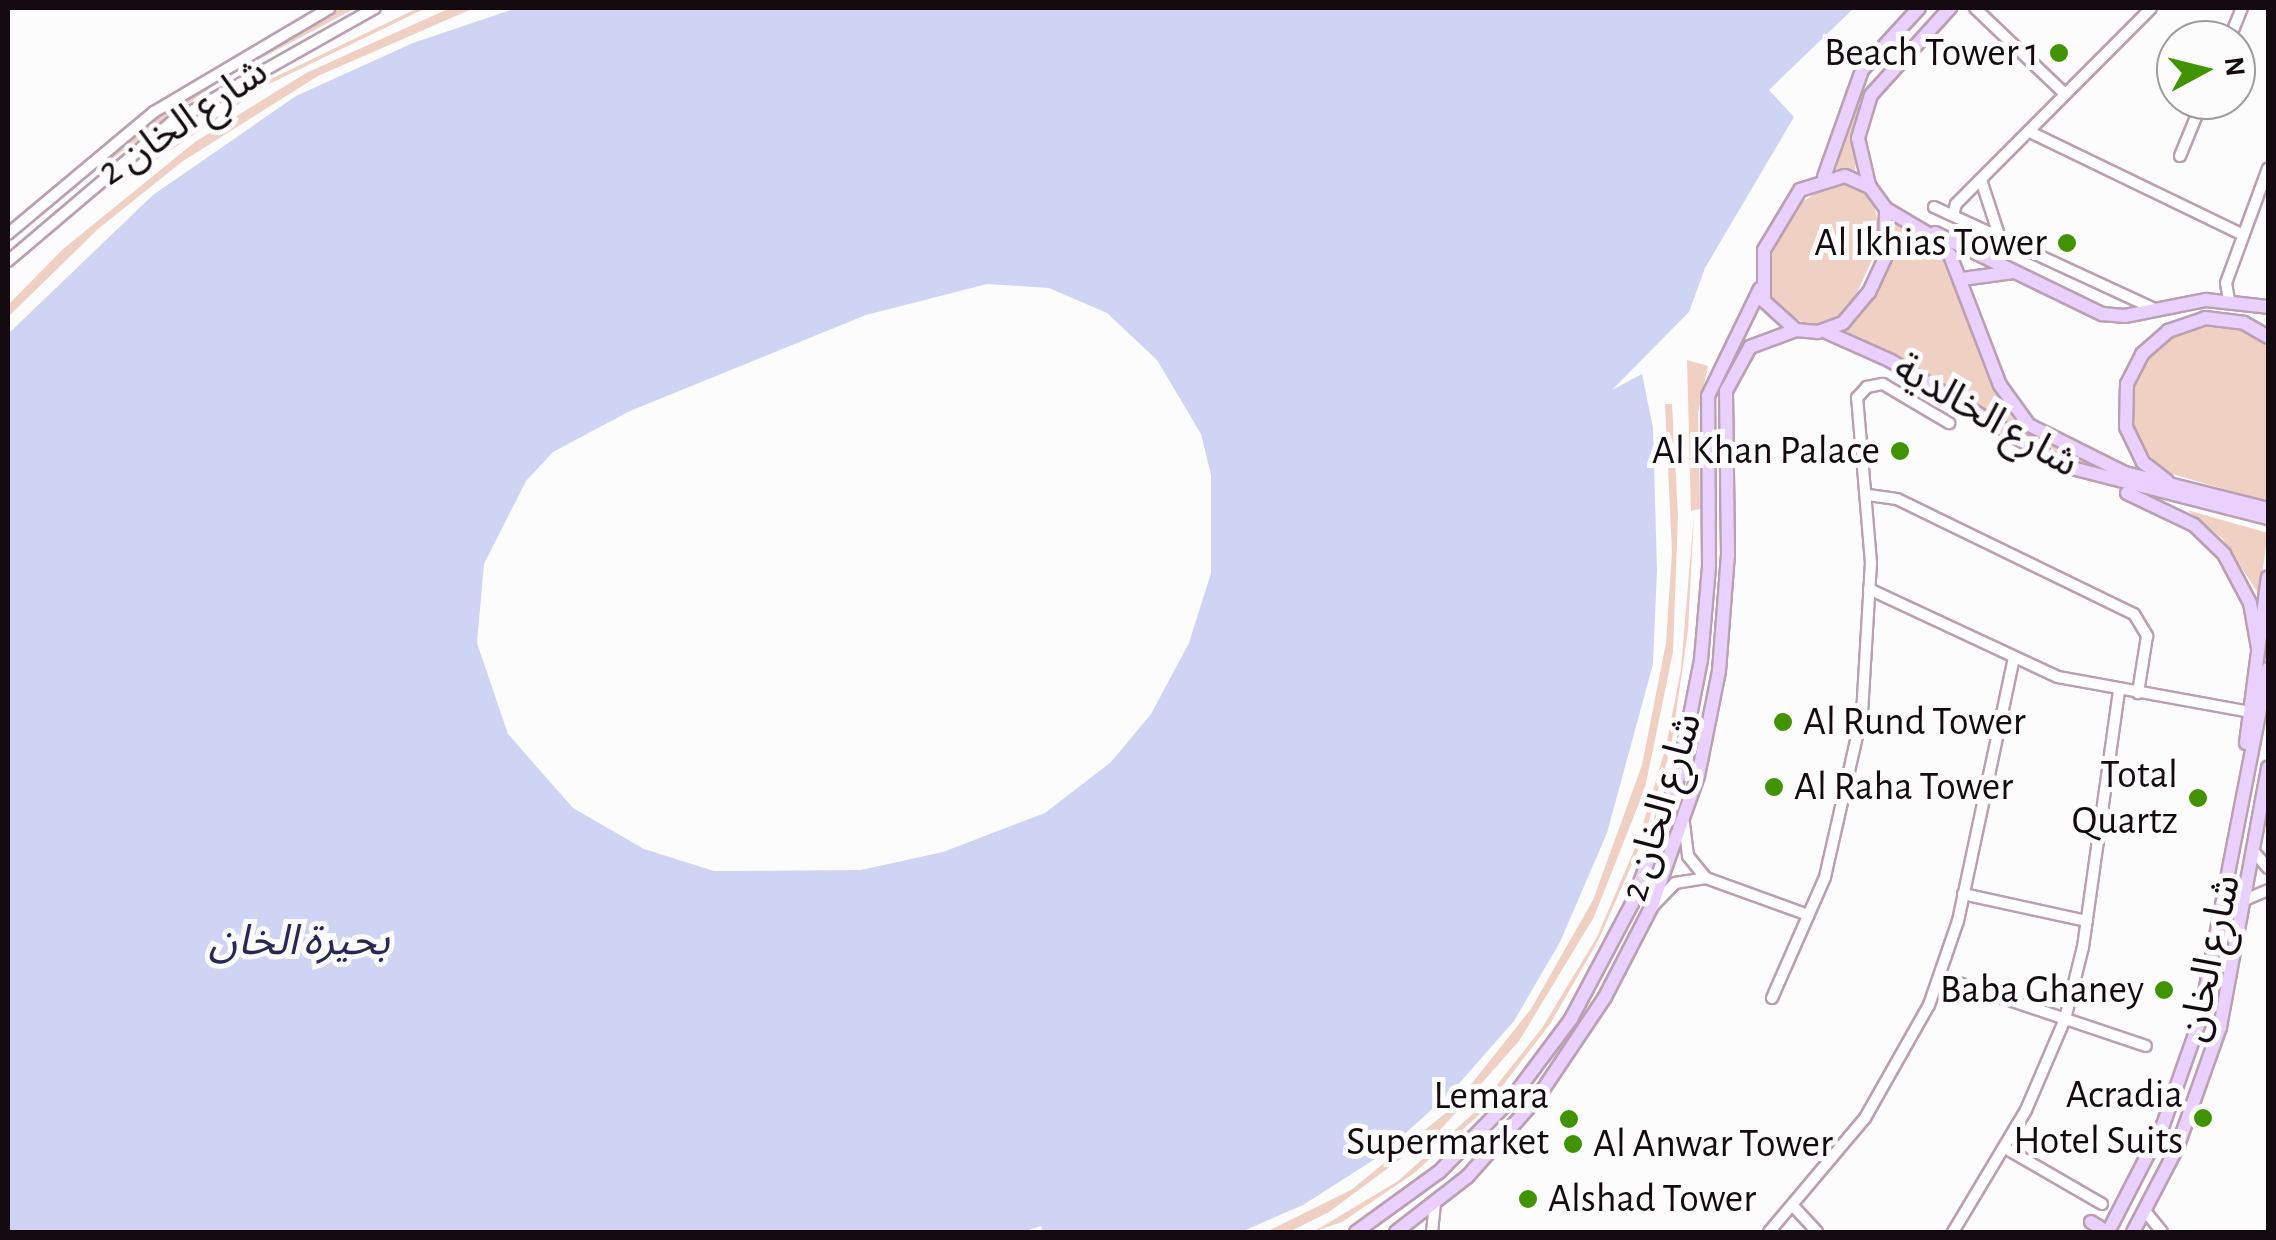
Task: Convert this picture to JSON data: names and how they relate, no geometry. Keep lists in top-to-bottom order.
{
  "streets": {
    "main road": ["شارع الخان 2", "شارع الخالدية", "شارع الخان"]
  },
  "crossings": [
    ["شارع الخان 2", "شارع الخالدية"]
  ],
  "water": ["بحيرة الخان"],
  "places": [
    "Beach Tower 1",
    "Al Ikhias Tower",
    "Al Khan Palace",
    "Al Rund Tower",
    "Al Raha Tower",
    "Total Quartz",
    "Baba Ghaney",
    "Acradia Hotel Suits",
    "Lemara Supermarket",
    "Al Anwar Tower",
    "Alshad Tower"
  ],
  "north": "right"
}
